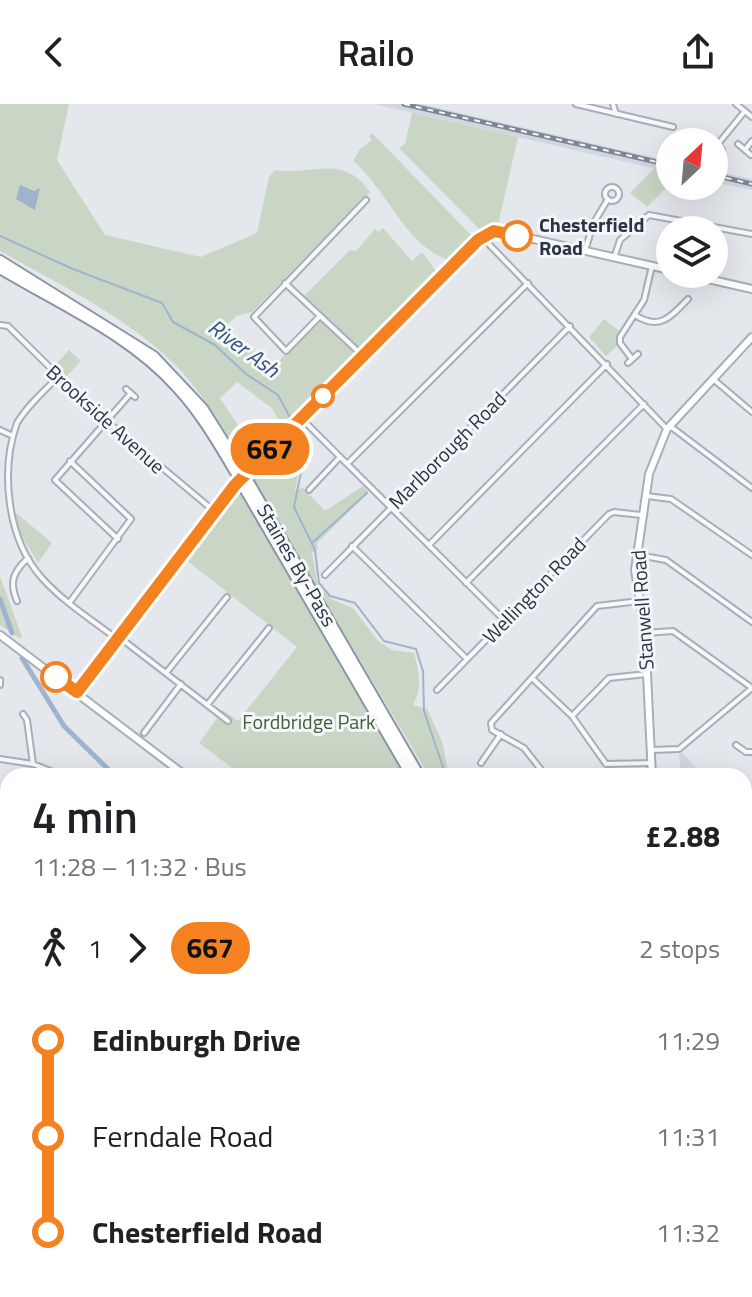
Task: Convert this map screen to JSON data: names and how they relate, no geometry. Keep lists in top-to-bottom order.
{
  "streets": {
    "highway": ["Staines By-Pass"],
    "street": [
      "Brookside Avenue",
      "Marlborough Road",
      "Wellington Road",
      "Stanwell Road"
    ]
  },
  "crossings": [
    ["Wellington Road", "Stanwell Road"]
  ],
  "water": ["River Ash"],
  "parks": ["Fordbridge Park"],
  "places": ["Chesterfield Road"],
  "lines": ["bus line 667"],
  "north": "top right",
  "page": {
    "header": "Railo",
    "on_map": "667",
    "heading": ["4 min", "11:28 – 11:32 · Bus", "£2.88"],
    "legs": ["1", "667", "2 stops"],
    "list": [
      {
        "name": "Edinburgh Drive",
        "value": "11:29"
      },
      {
        "name": "Ferndale Road",
        "value": "11:31"
      },
      {
        "name": "Chesterfield Road",
        "value": "11:32"
      }
    ]
  }
}
